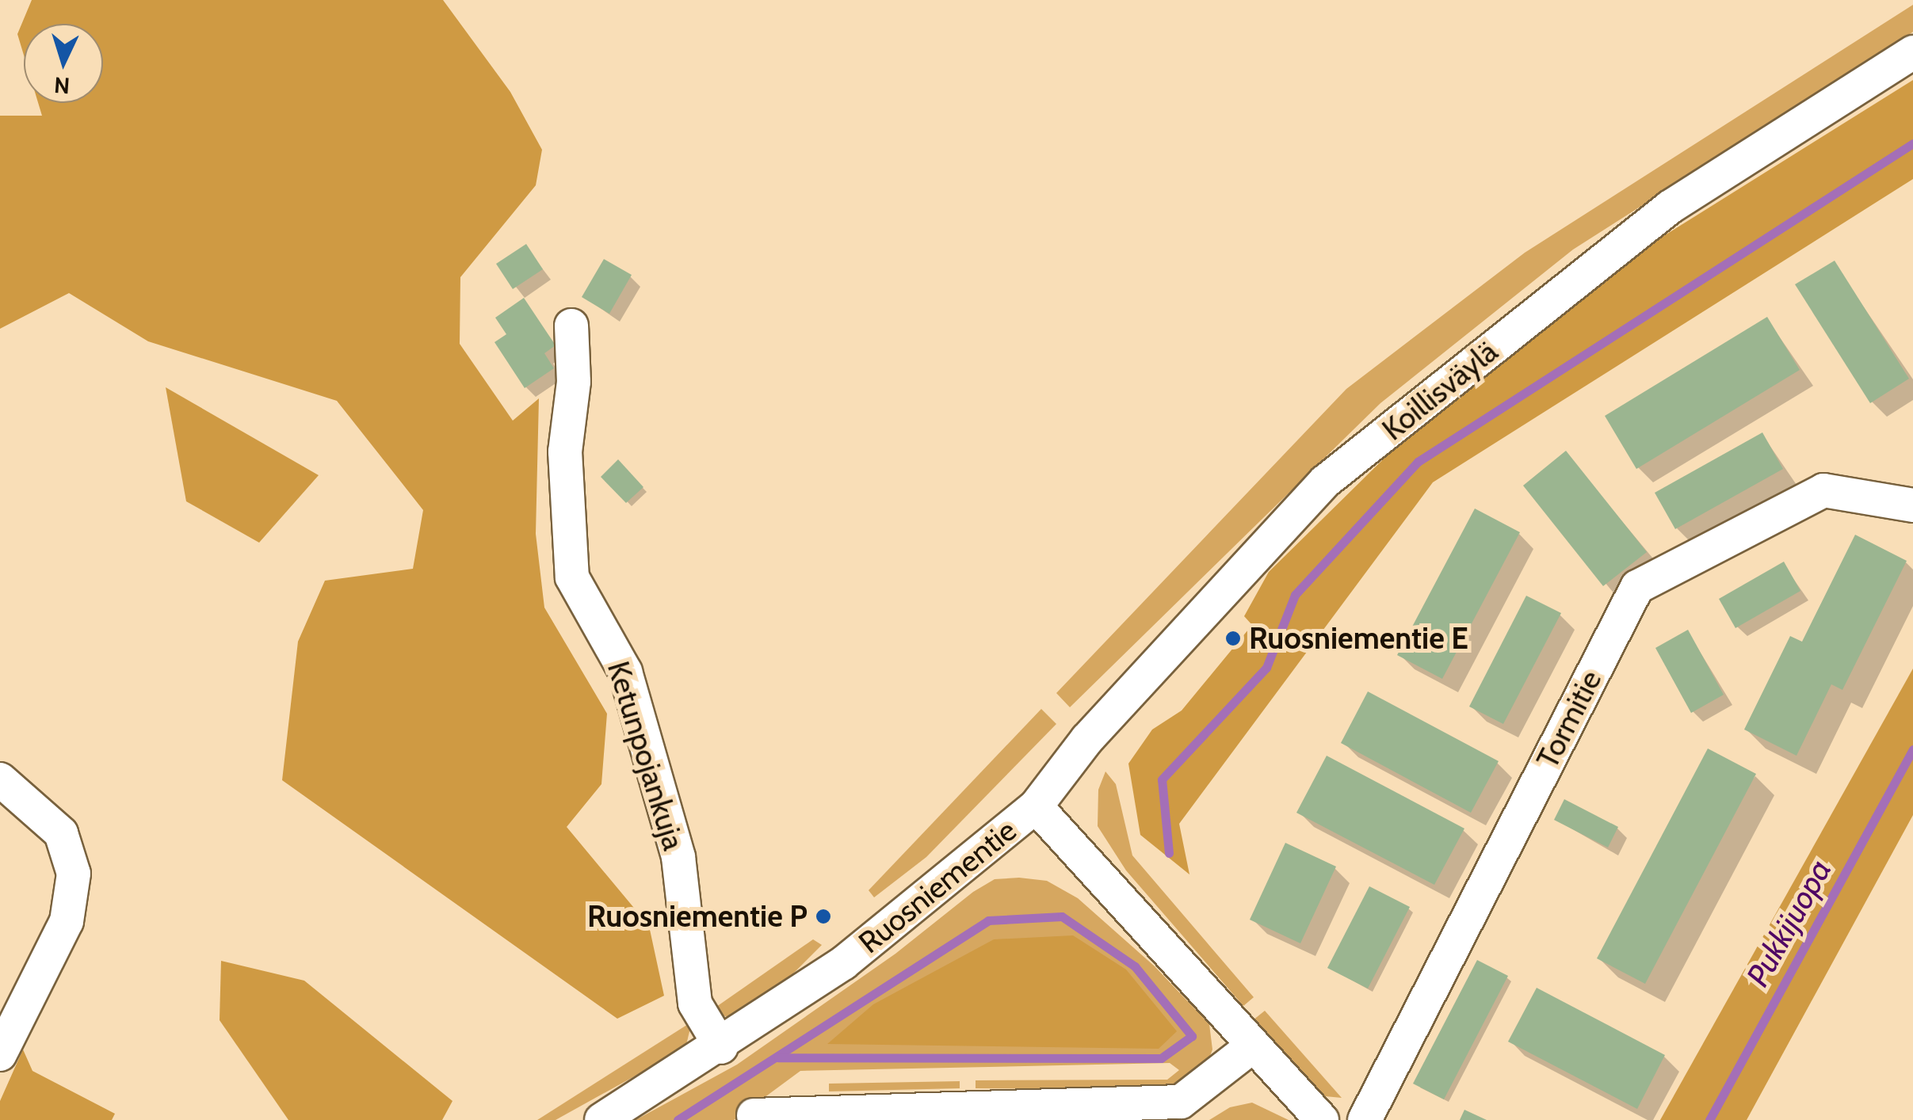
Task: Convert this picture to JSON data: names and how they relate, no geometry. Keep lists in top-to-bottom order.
{
  "streets": {
    "street": [
      "Koillisväylä",
      "Tormitie",
      "Ketunpojankuja",
      "Ruosniementie"
    ]
  },
  "crossings": [
    ["Koillisväylä", "Ruosniementie"],
    ["Ketunpojankuja", "Ruosniementie"]
  ],
  "water": ["Pukkijuopa"],
  "places": ["Ruosniementie E", "Ruosniementie P"],
  "north": "bottom"
}
